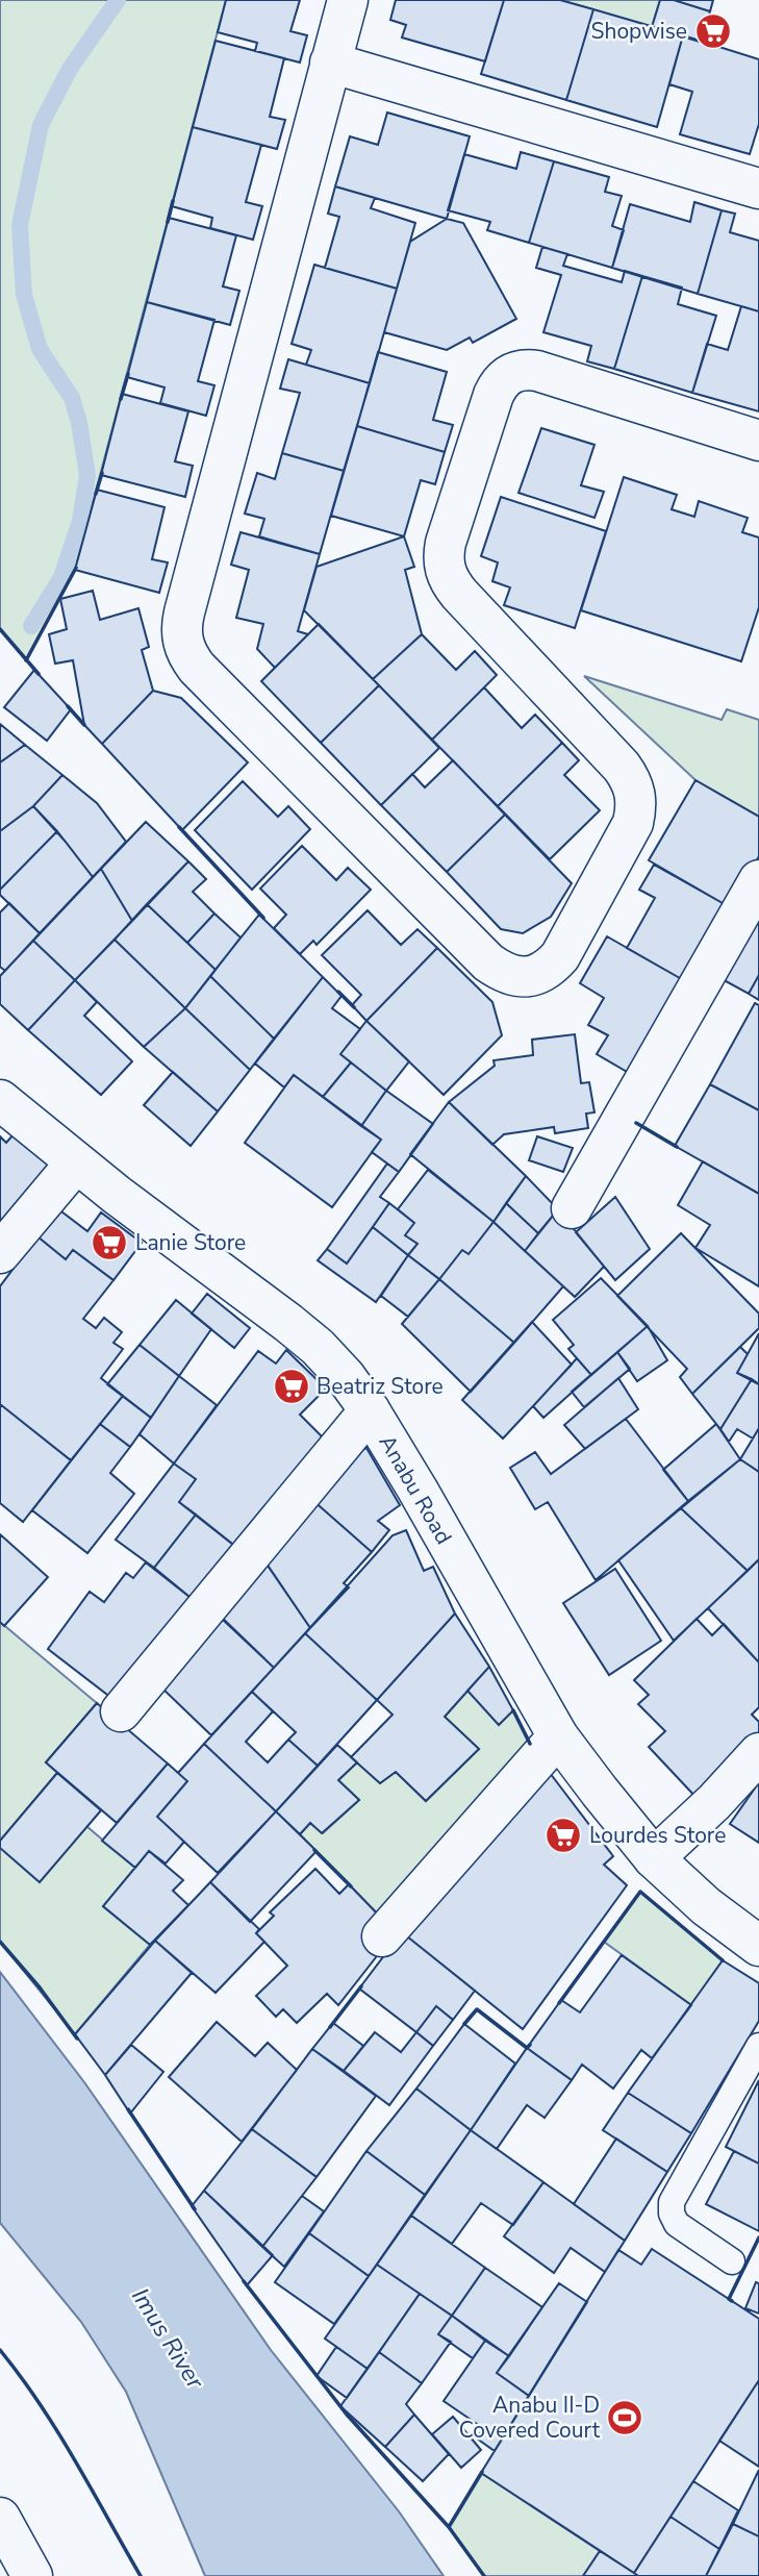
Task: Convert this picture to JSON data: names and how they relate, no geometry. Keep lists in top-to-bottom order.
{
  "streets": {
    "street": ["Anabu Road"]
  },
  "water": ["Imus River"],
  "places": {
    "supermarket": [
      "Shopwise",
      "Lanie Store",
      "Beatriz Store",
      "Lourdes Store"
    ],
    "sports": ["Anabu II-D Covered Court"]
  }
}
